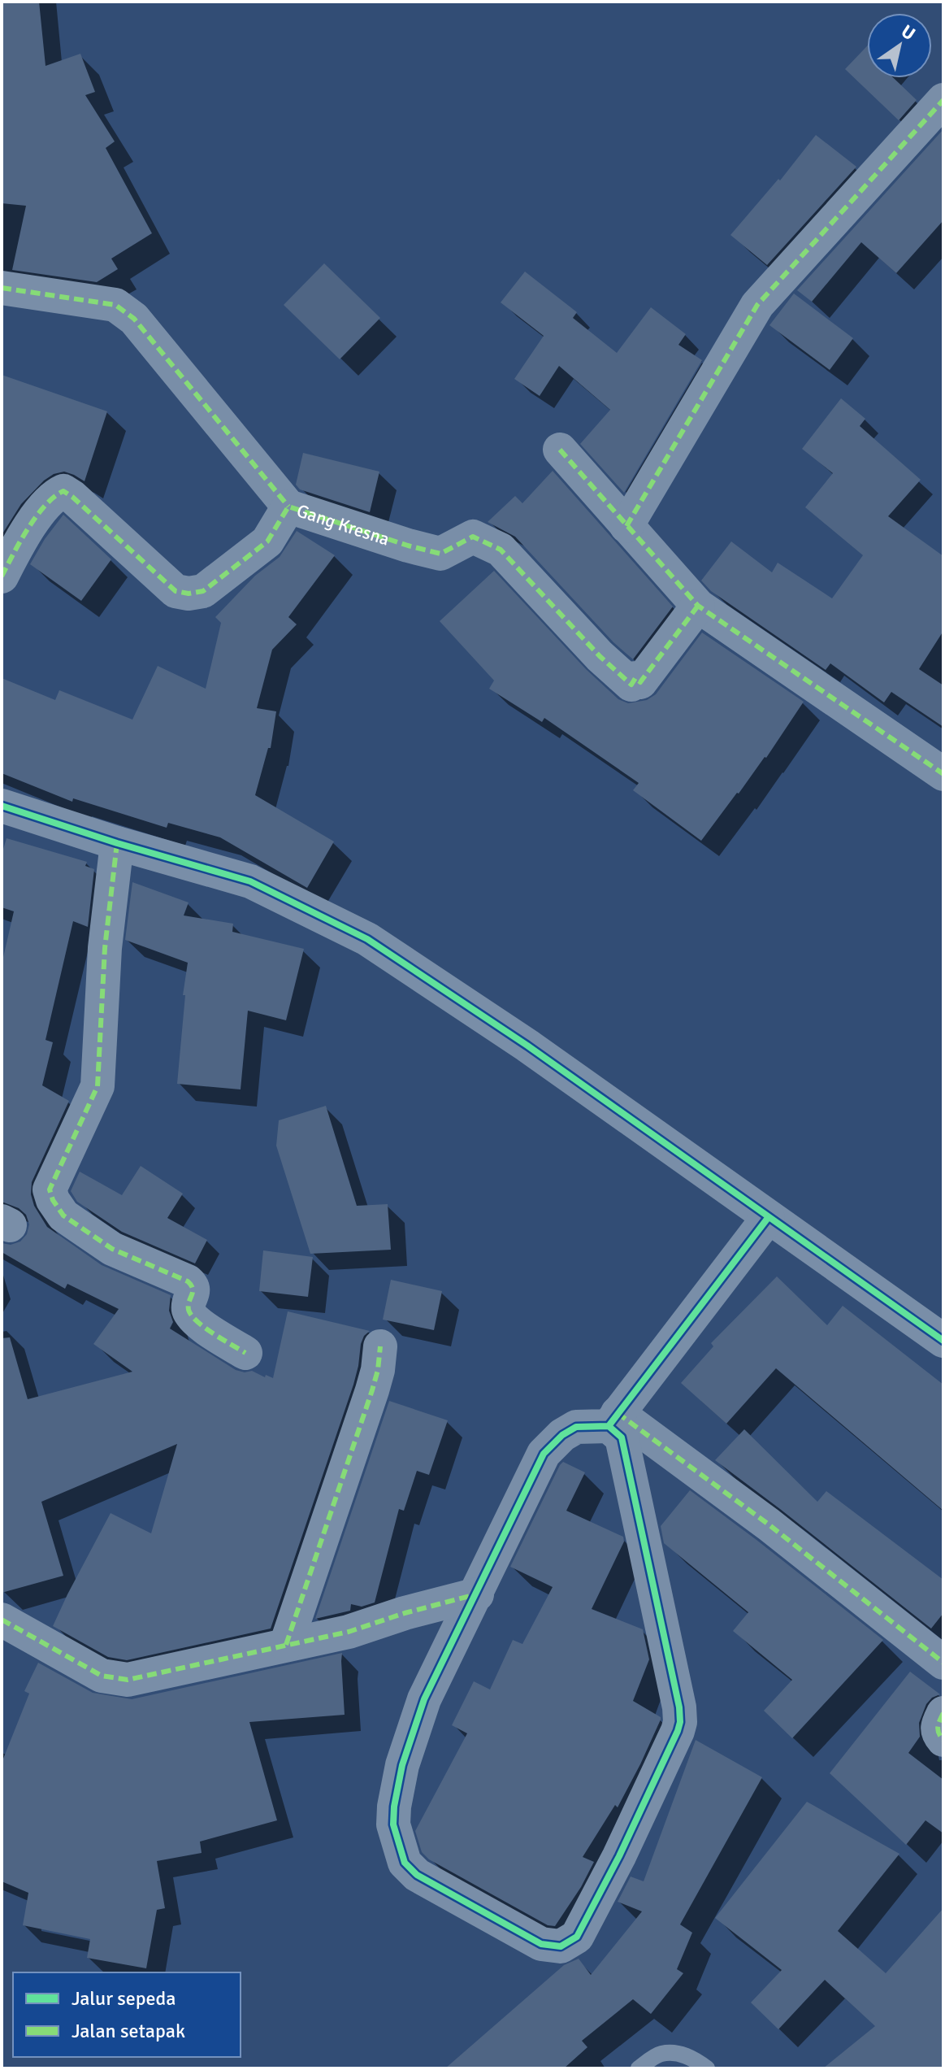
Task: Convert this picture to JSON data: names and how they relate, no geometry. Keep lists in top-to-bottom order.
{
  "streets": {
    "street": ["Gang Kresna"]
  },
  "legend": ["Jalur sepeda", "Jalan setapak"],
  "north": "top right"
}
